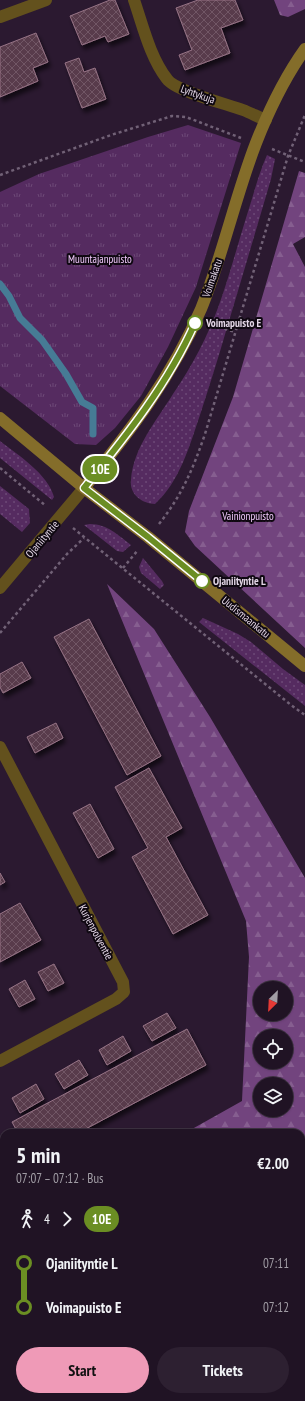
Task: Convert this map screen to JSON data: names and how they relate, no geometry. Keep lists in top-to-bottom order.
{
  "streets": {
    "street": [
      "Lyhtykuja",
      "Voimakatu",
      "Ojaniityntie",
      "Uudismaankatu",
      "Kurjenpolventie"
    ]
  },
  "crossings": [
    ["Lyhtykuja", "Voimakatu"],
    ["Voimakatu", "Ojaniityntie"],
    ["Voimakatu", "Uudismaankatu"],
    ["Ojaniityntie", "Uudismaankatu"]
  ],
  "parks": ["Muuntajanpuisto", "Vainionpuisto"],
  "places": ["Voimapuisto E", "Ojaniityntie L"],
  "lines": ["bus line 10E"],
  "north": "bottom left",
  "page": {
    "on_map": "10E",
    "heading": ["5 min", "07:07 – 07:12 · Bus", "€2.00"],
    "legs": ["4", "10E"],
    "list": [
      {
        "name": "Ojaniityntie L",
        "value": "07:11"
      },
      {
        "name": "Voimapuisto E",
        "value": "07:12"
      }
    ],
    "buttons": ["Start", "Tickets"]
  }
}
